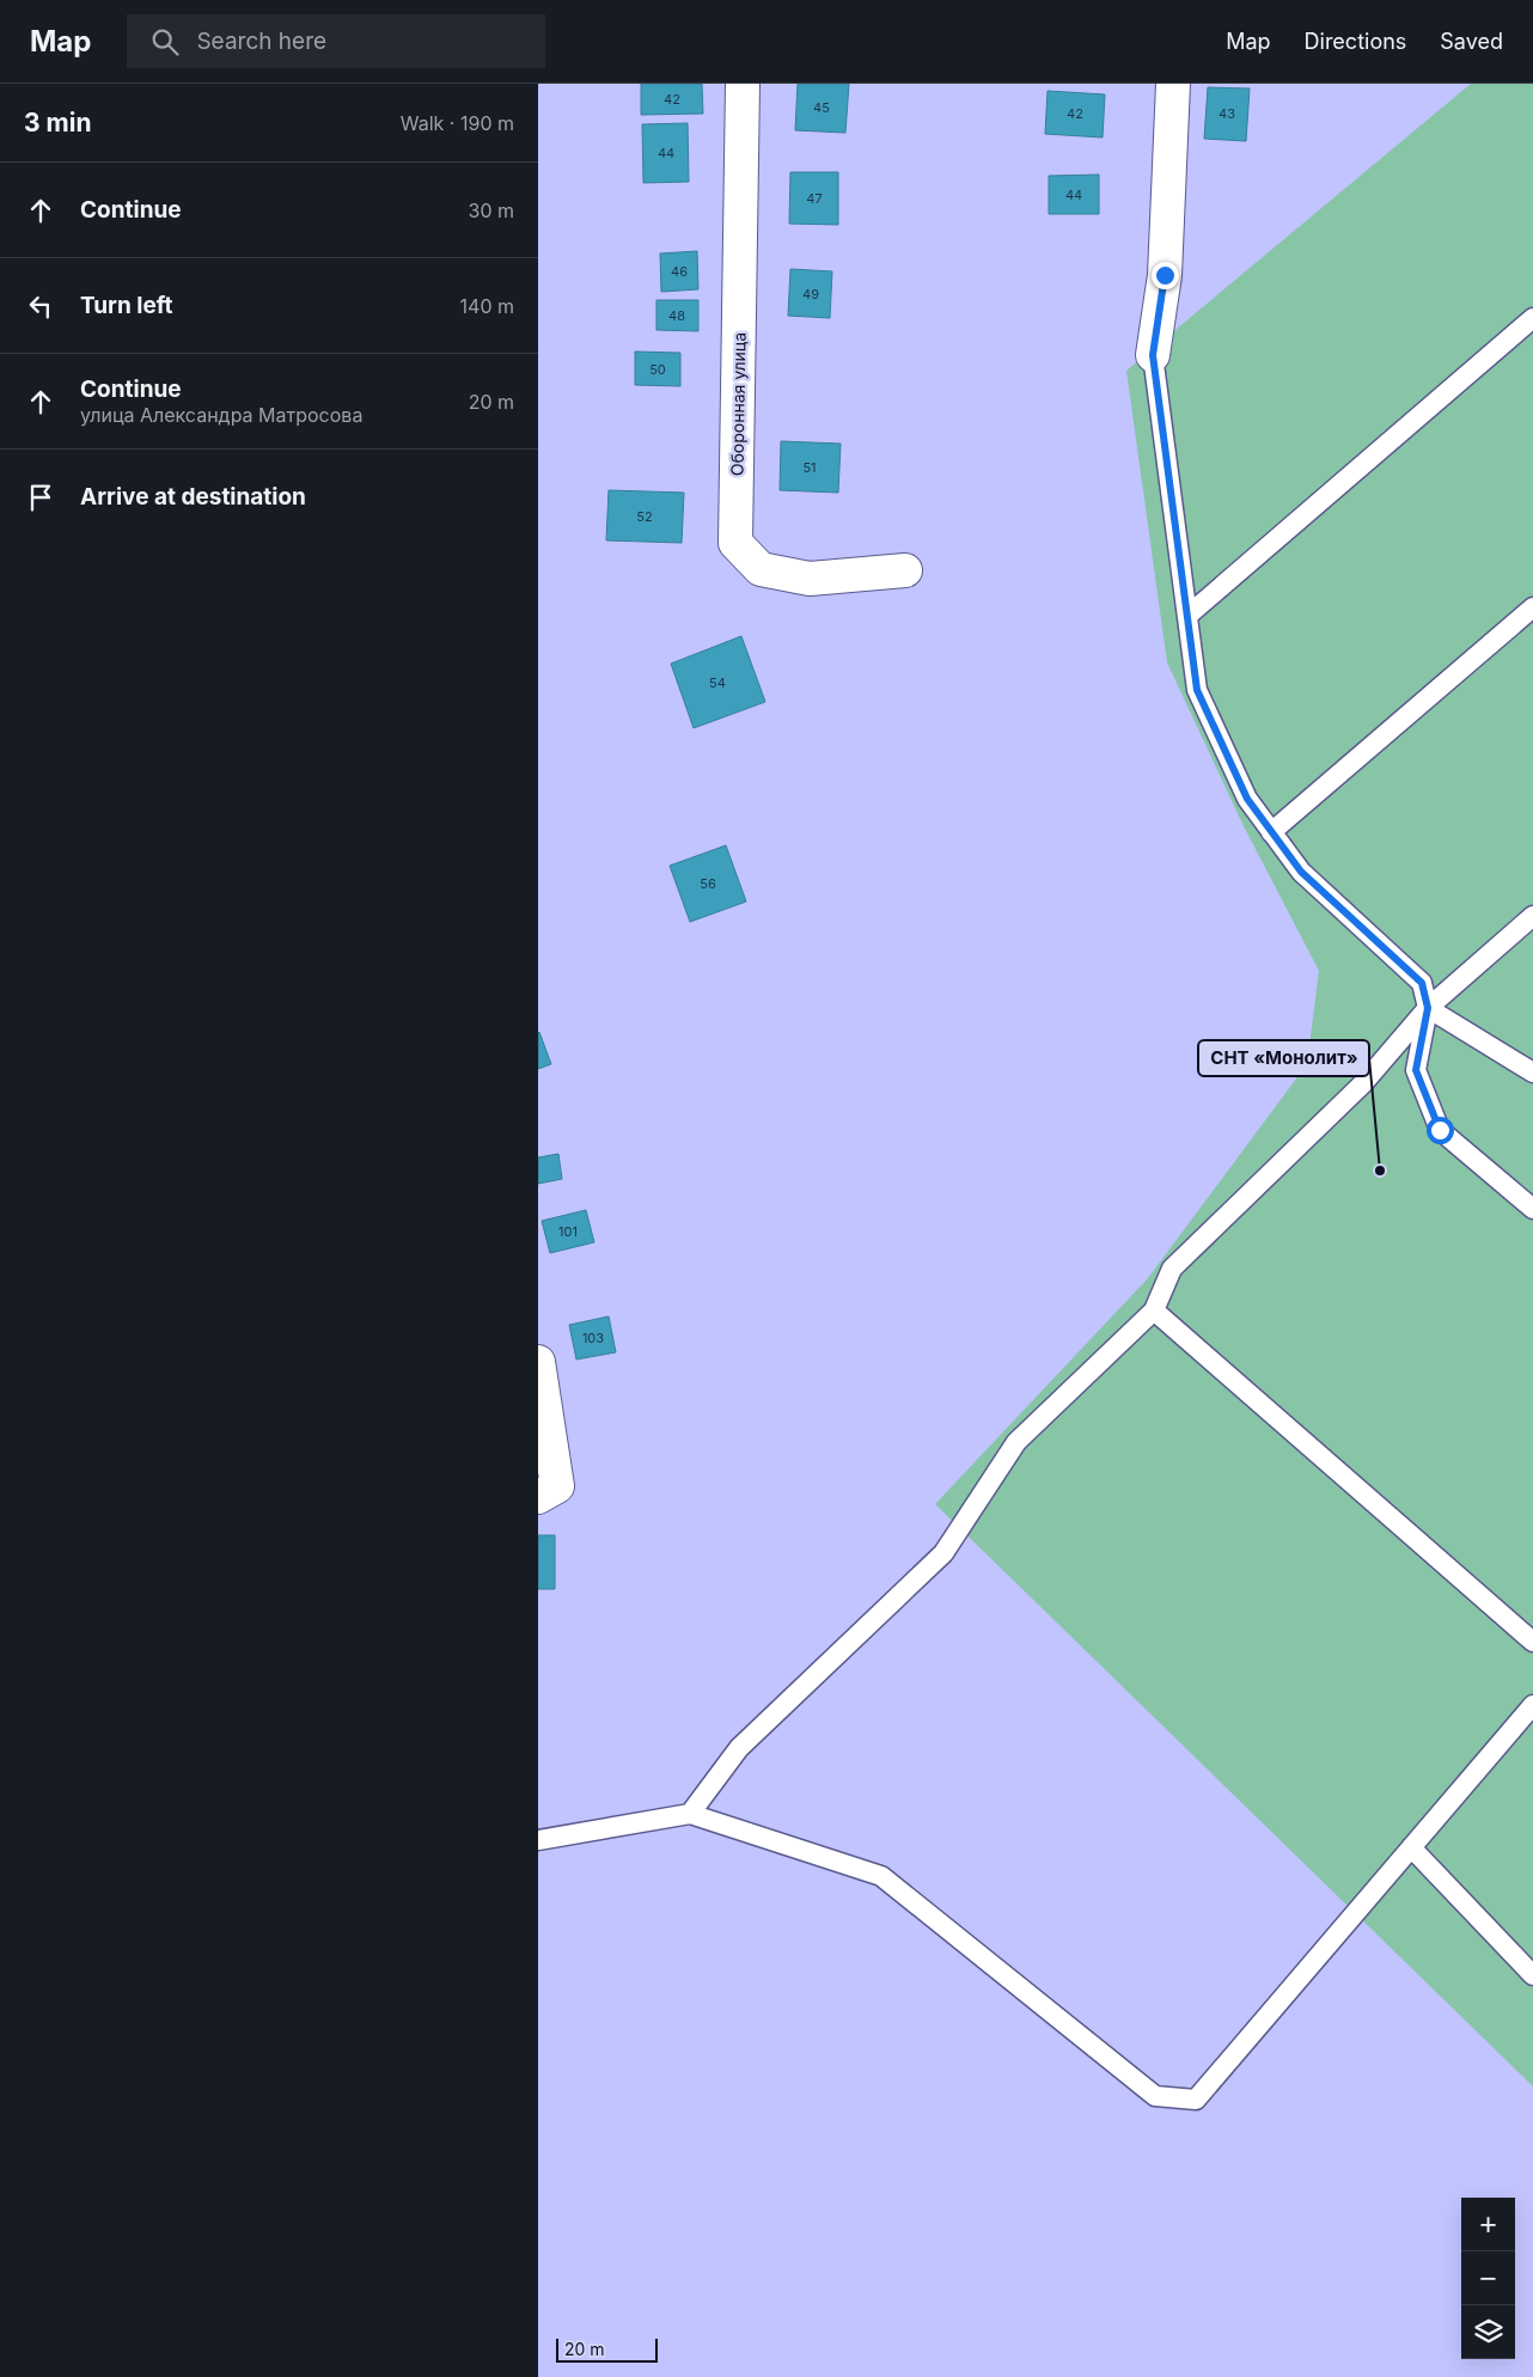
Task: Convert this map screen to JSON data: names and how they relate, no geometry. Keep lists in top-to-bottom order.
{
  "streets": {
    "street": ["Оборонная улица"]
  },
  "places": ["СНТ «Монолит»"],
  "house_numbers": [
    "42",
    "45",
    "42",
    "43",
    "44",
    "44",
    "47",
    "46",
    "49",
    "48",
    "50",
    "51",
    "52",
    "54",
    "56",
    "101",
    "103"
  ],
  "scale_bar": "20 m",
  "page": {
    "header": "Map",
    "search": "Search here",
    "nav": ["Map", "Directions", "Saved"],
    "heading": ["3 min", "Walk · 190 m"],
    "list": [
      ["Continue", "30 m"],
      ["Turn left", "140 m"],
      ["Continue", "улица Александра Матросова", "20 m"],
      "Arrive at destination"
    ],
    "map_buttons": ["+", "−"],
    "scale": "20 m"
  }
}
